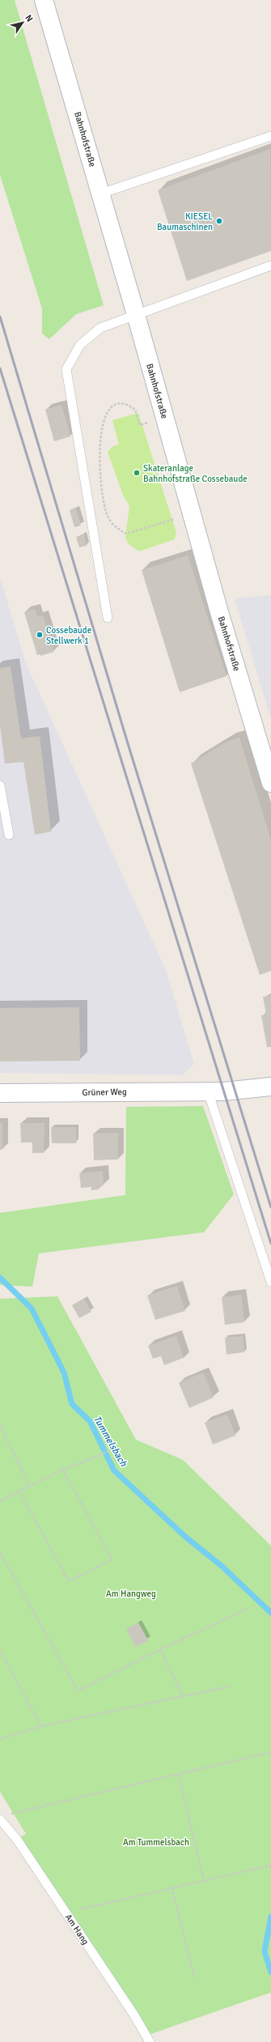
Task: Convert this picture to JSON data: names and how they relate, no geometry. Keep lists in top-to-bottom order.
{
  "streets": {
    "street": ["Bahnhofstraße", "Grüner Weg"],
    "lane": ["Am Hang"]
  },
  "water": ["Tummelsbach"],
  "parks": ["Am Hangweg", "Am Tummelsbach"],
  "places": ["KIESEL Baumaschinen", "Skateranlage Bahnhofstraße Cossebaude", "Cossebaude Stellwerk 1"],
  "north": "top right"
}
